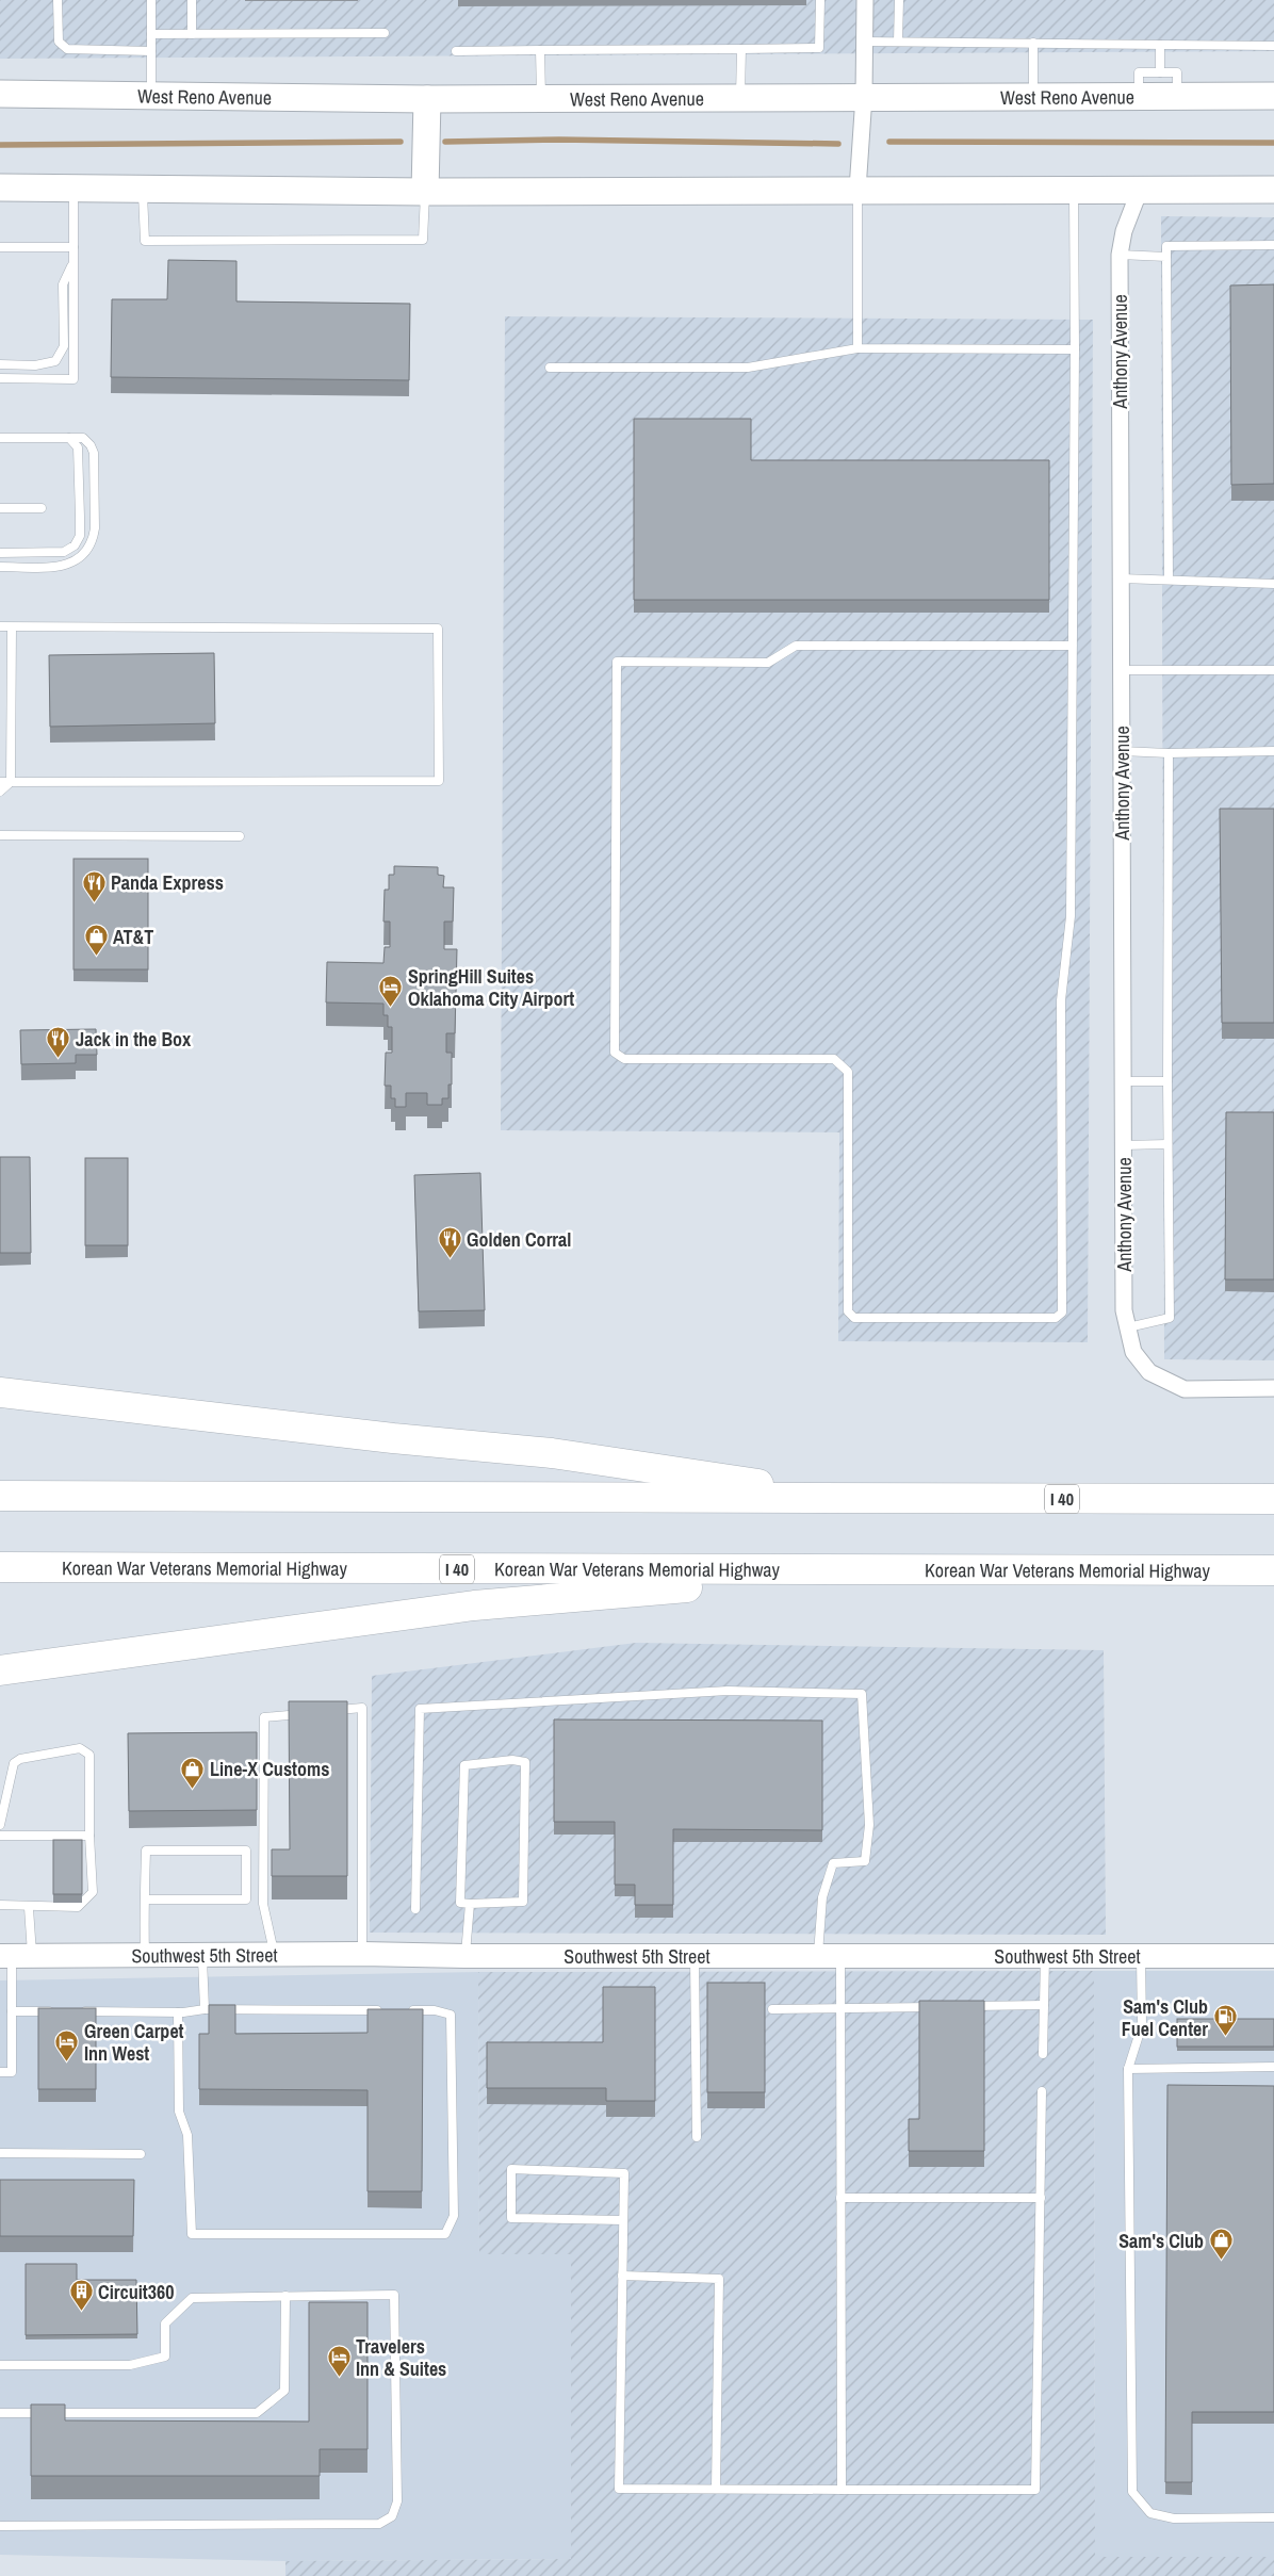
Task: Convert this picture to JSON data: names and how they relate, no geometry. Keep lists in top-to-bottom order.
{
  "streets": {
    "highway": ["I 40", "Korean War Veterans Memorial Highway"],
    "main road": ["West Reno Avenue"],
    "street": ["Anthony Avenue", "Southwest 5th Street"]
  },
  "places": {
    "restaurant": ["Panda Express", "Jack in the Box", "Golden Corral"],
    "shop": ["AT&T", "Line-X Customs", "Sam's Club"],
    "hotel": ["SpringHill Suites Oklahoma City Airport", "Green Carpet Inn West", "Travelers Inn & Suites"],
    "fuel station": ["Sam's Club Fuel Center"],
    "building": ["Circuit360"]
  }
}
